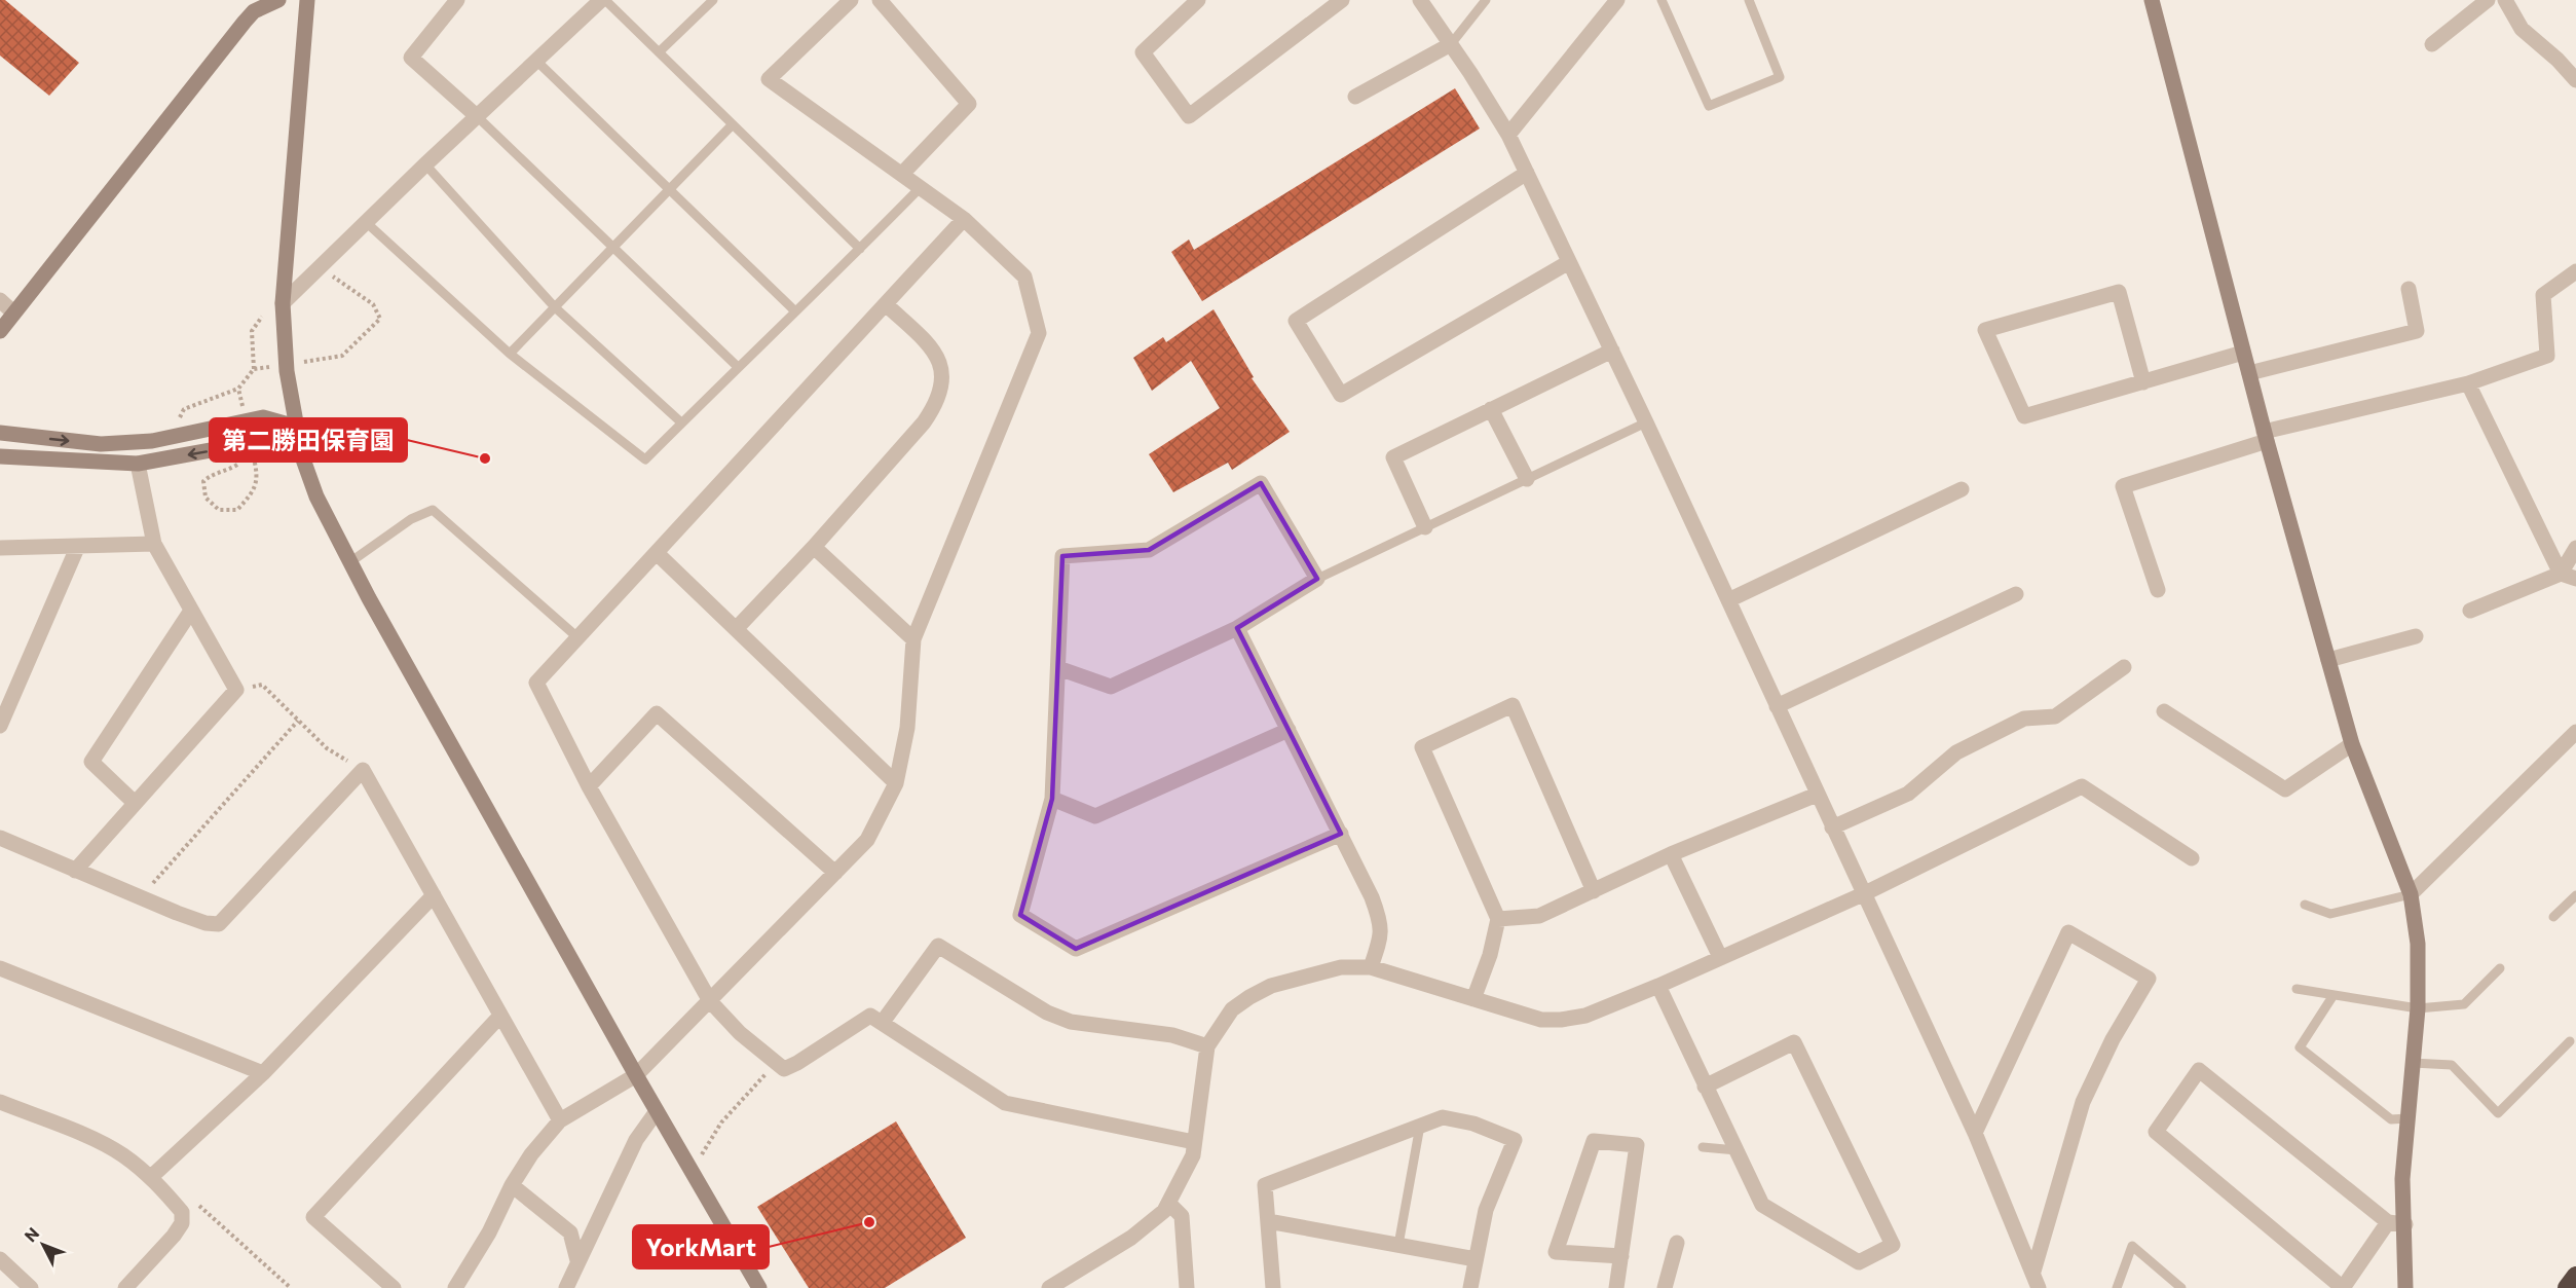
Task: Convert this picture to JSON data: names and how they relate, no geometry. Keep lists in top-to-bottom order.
{
  "places": ["第二勝田保育園", "YorkMart"],
  "north": "top left"
}
